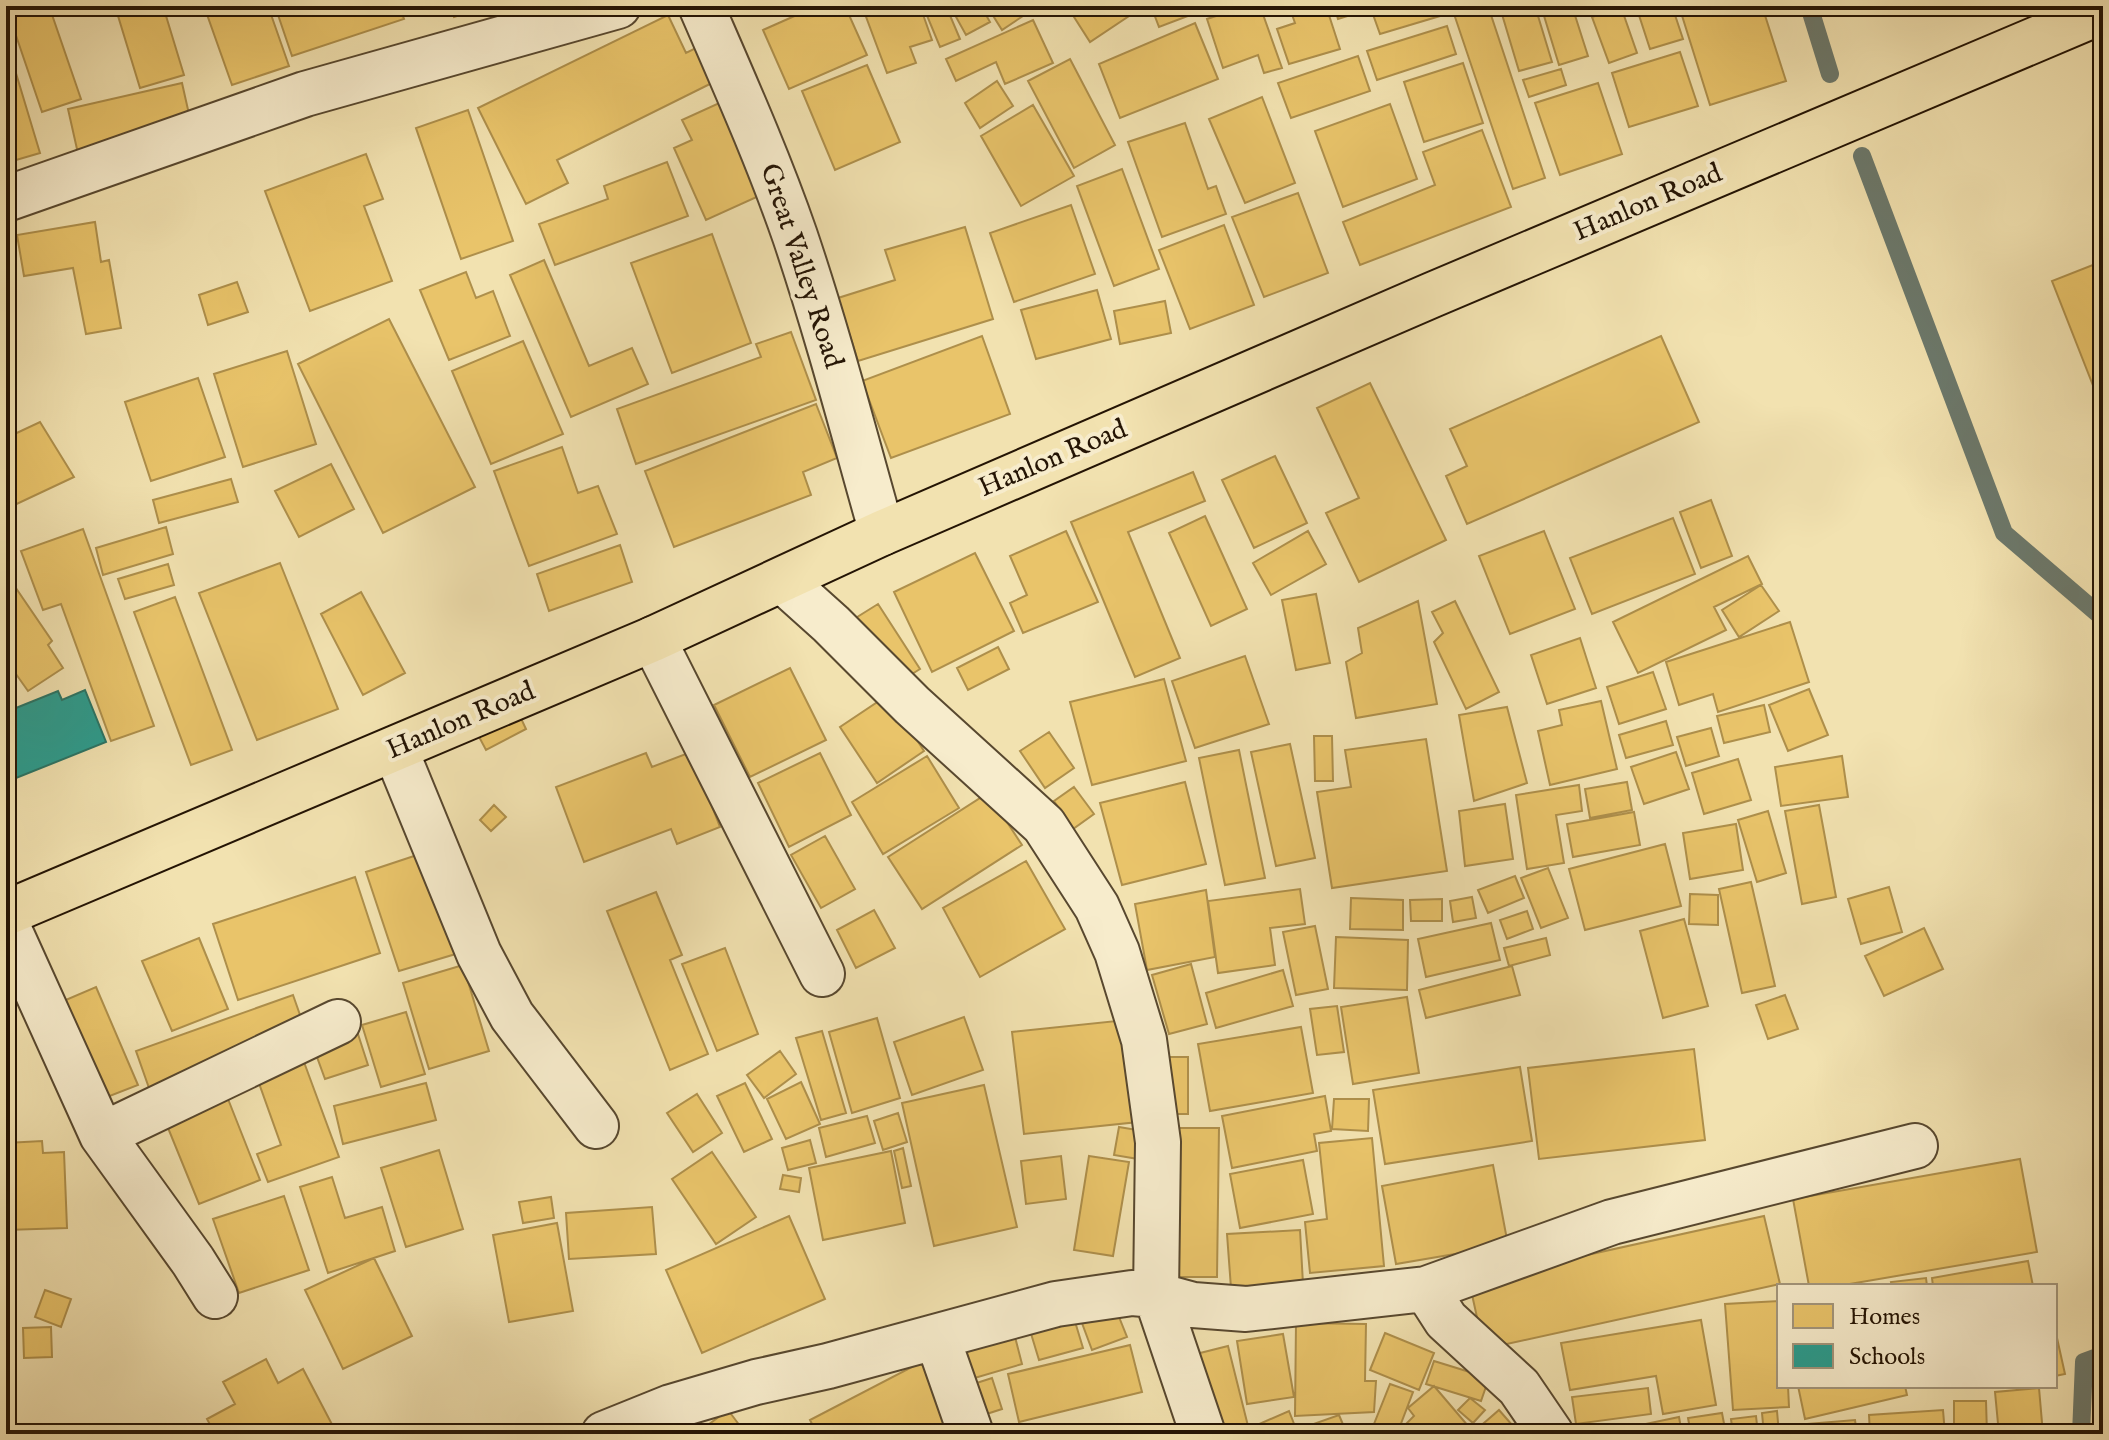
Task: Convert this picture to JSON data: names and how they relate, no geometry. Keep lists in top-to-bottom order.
{
  "streets": {
    "main road": ["Hanlon Road"],
    "street": ["Great Valley Road"]
  },
  "crossings": [
    ["Hanlon Road", "Great Valley Road"]
  ],
  "legend": ["Homes", "Schools"]
}
